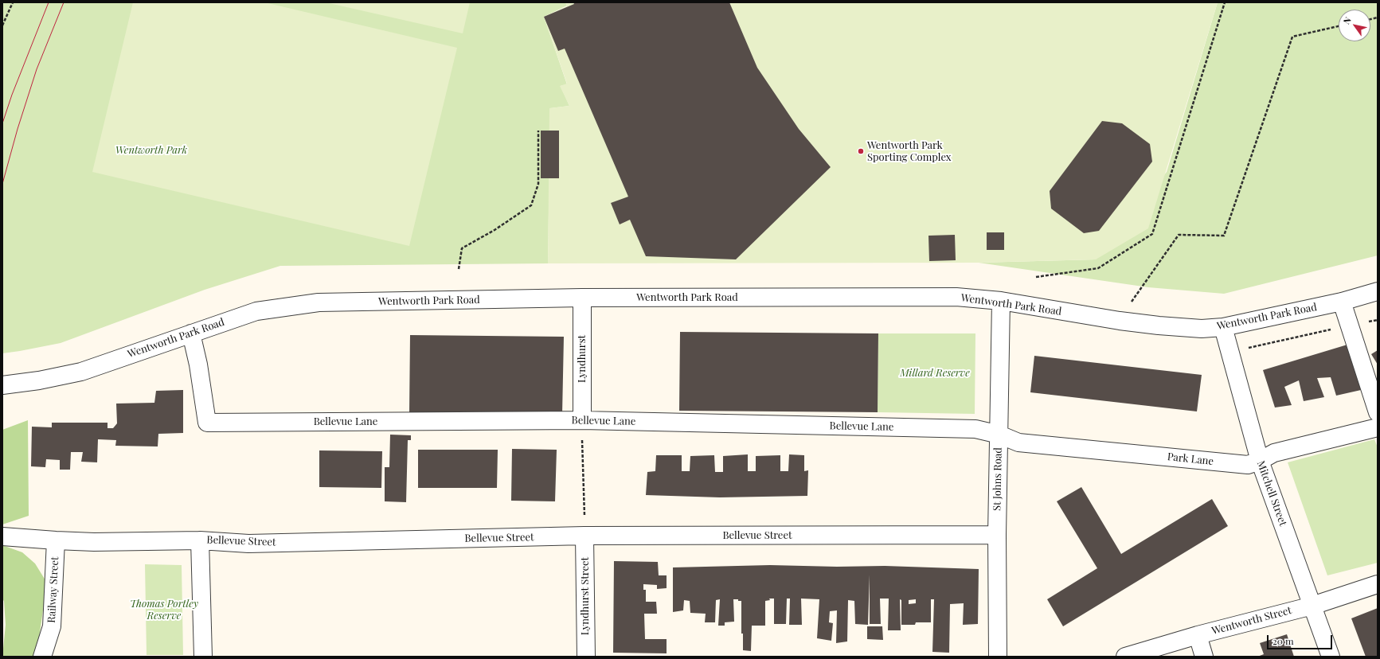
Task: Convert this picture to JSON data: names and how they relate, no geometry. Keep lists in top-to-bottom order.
{
  "streets": {
    "street": [
      "Wentworth Park Road",
      "Lyndhurst",
      "Bellevue Lane",
      "Park Lane",
      "St Johns Road",
      "Mitchell Street",
      "Bellevue Street",
      "Railway Street",
      "Lyndhurst Street",
      "Wentworth Street"
    ]
  },
  "crossings": [
    ["Wentworth Park Road", "Lyndhurst"],
    ["Wentworth Park Road", "Bellevue Lane"],
    ["Wentworth Park Road", "St Johns Road"],
    ["Wentworth Park Road", "Mitchell Street"],
    ["Lyndhurst", "Bellevue Lane"],
    ["Bellevue Lane", "Park Lane"],
    ["Bellevue Lane", "St Johns Road"],
    ["Park Lane", "St Johns Road"],
    ["Park Lane", "Mitchell Street"],
    ["St Johns Road", "Bellevue Street"],
    ["Mitchell Street", "Wentworth Street"],
    ["Bellevue Street", "Railway Street"],
    ["Bellevue Street", "Lyndhurst Street"]
  ],
  "parks": ["Wentworth Park", "Millard Reserve", "Thomas Portley Reserve"],
  "places": ["Wentworth Park Sporting Complex"],
  "scale_bar": "20 m",
  "north": "top left"
}
